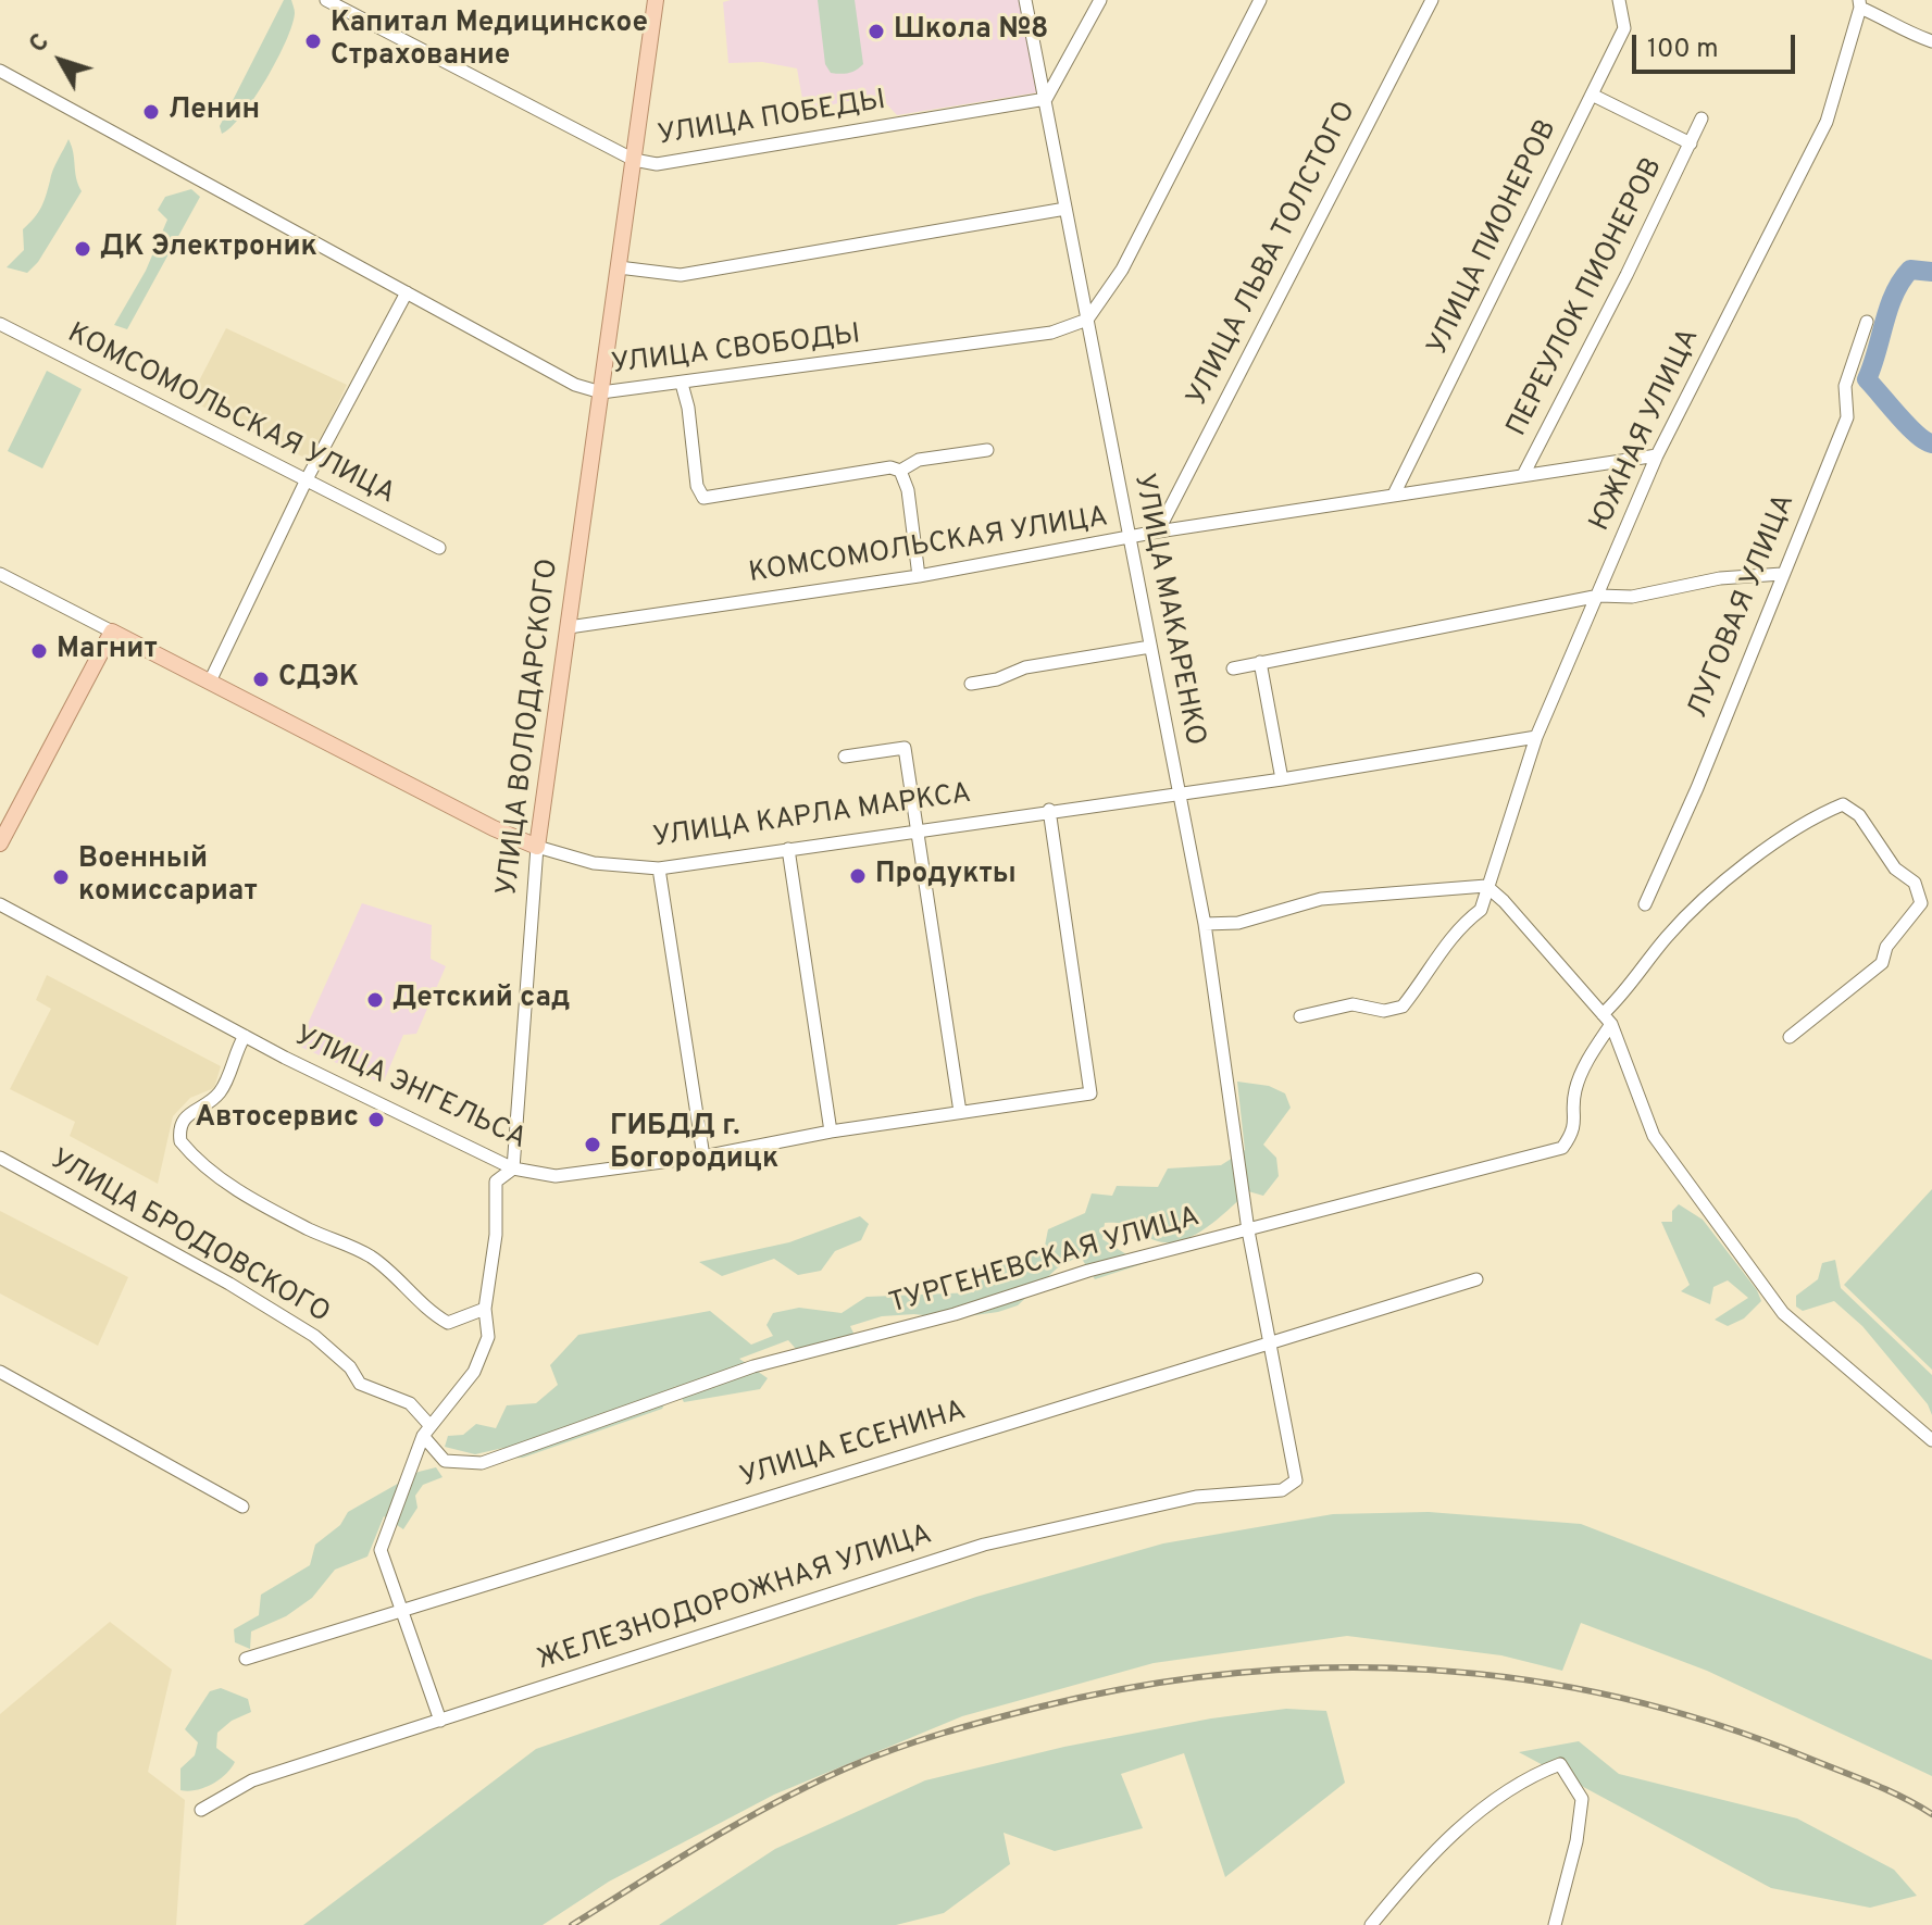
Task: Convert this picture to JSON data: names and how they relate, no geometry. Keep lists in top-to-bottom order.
{
  "streets": {
    "main road": ["УЛИЦА ВОЛОДАРСКОГО", "УЛИЦА КАРЛА МАРКСА"],
    "street": [
      "УЛИЦА ПОБЕДЫ",
      "УЛИЦА ПИОНЕРОВ",
      "УЛИЦА ЛЬВА ТОЛСТОГО",
      "ПЕРЕУЛОК ПИОНЕРОВ",
      "УЛИЦА СВОБОДЫ",
      "КОМСОМОЛЬСКАЯ УЛИЦА",
      "ЮЖНАЯ УЛИЦА",
      "ЛУГОВАЯ УЛИЦА",
      "УЛИЦА МАКАРЕНКО",
      "УЛИЦА ЭНГЕЛЬСА",
      "УЛИЦА БРОДОВСКОГО",
      "ТУРГЕНЕВСКАЯ УЛИЦА",
      "УЛИЦА ЕСЕНИНА",
      "ЖЕЛЕЗНОДОРОЖНАЯ УЛИЦА"
    ]
  },
  "crossings": [
    ["УЛИЦА ПОБЕДЫ", "УЛИЦА МАКАРЕНКО"],
    ["УЛИЦА ПОБЕДЫ", "УЛИЦА ВОЛОДАРСКОГО"],
    ["УЛИЦА ПИОНЕРОВ", "КОМСОМОЛЬСКАЯ УЛИЦА"],
    ["УЛИЦА ЛЬВА ТОЛСТОГО", "КОМСОМОЛЬСКАЯ УЛИЦА"],
    ["ПЕРЕУЛОК ПИОНЕРОВ", "КОМСОМОЛЬСКАЯ УЛИЦА"],
    ["УЛИЦА СВОБОДЫ", "УЛИЦА МАКАРЕНКО"],
    ["УЛИЦА СВОБОДЫ", "УЛИЦА ВОЛОДАРСКОГО"],
    ["КОМСОМОЛЬСКАЯ УЛИЦА", "ЮЖНАЯ УЛИЦА"],
    ["КОМСОМОЛЬСКАЯ УЛИЦА", "УЛИЦА МАКАРЕНКО"],
    ["КОМСОМОЛЬСКАЯ УЛИЦА", "УЛИЦА ВОЛОДАРСКОГО"],
    ["ЮЖНАЯ УЛИЦА", "УЛИЦА КАРЛА МАРКСА"],
    ["УЛИЦА МАКАРЕНКО", "УЛИЦА КАРЛА МАРКСА"],
    ["УЛИЦА МАКАРЕНКО", "ТУРГЕНЕВСКАЯ УЛИЦА"],
    ["УЛИЦА МАКАРЕНКО", "УЛИЦА ЕСЕНИНА"],
    ["УЛИЦА МАКАРЕНКО", "ЖЕЛЕЗНОДОРОЖНАЯ УЛИЦА"],
    ["УЛИЦА ВОЛОДАРСКОГО", "УЛИЦА КАРЛА МАРКСА"],
    ["УЛИЦА ВОЛОДАРСКОГО", "УЛИЦА ЭНГЕЛЬСА"],
    ["УЛИЦА ВОЛОДАРСКОГО", "УЛИЦА БРОДОВСКОГО"],
    ["УЛИЦА ВОЛОДАРСКОГО", "ТУРГЕНЕВСКАЯ УЛИЦА"],
    ["УЛИЦА ВОЛОДАРСКОГО", "УЛИЦА ЕСЕНИНА"],
    ["УЛИЦА ВОЛОДАРСКОГО", "ЖЕЛЕЗНОДОРОЖНАЯ УЛИЦА"],
    ["УЛИЦА КАРЛА МАРКСА", "УЛИЦА ЭНГЕЛЬСА"],
    ["УЛИЦА БРОДОВСКОГО", "ТУРГЕНЕВСКАЯ УЛИЦА"]
  ],
  "places": [
    "Школа №8",
    "Капитал Медицинское Страхование",
    "Ленин",
    "ДК Электроник",
    "Магнит",
    "СДЭК",
    "Продукты",
    "Военный комиссариат",
    "Детский сад",
    "Автосервис",
    "ГИБДД г. Богородицк"
  ],
  "scale_bar": "100 m",
  "north": "top left"
}
